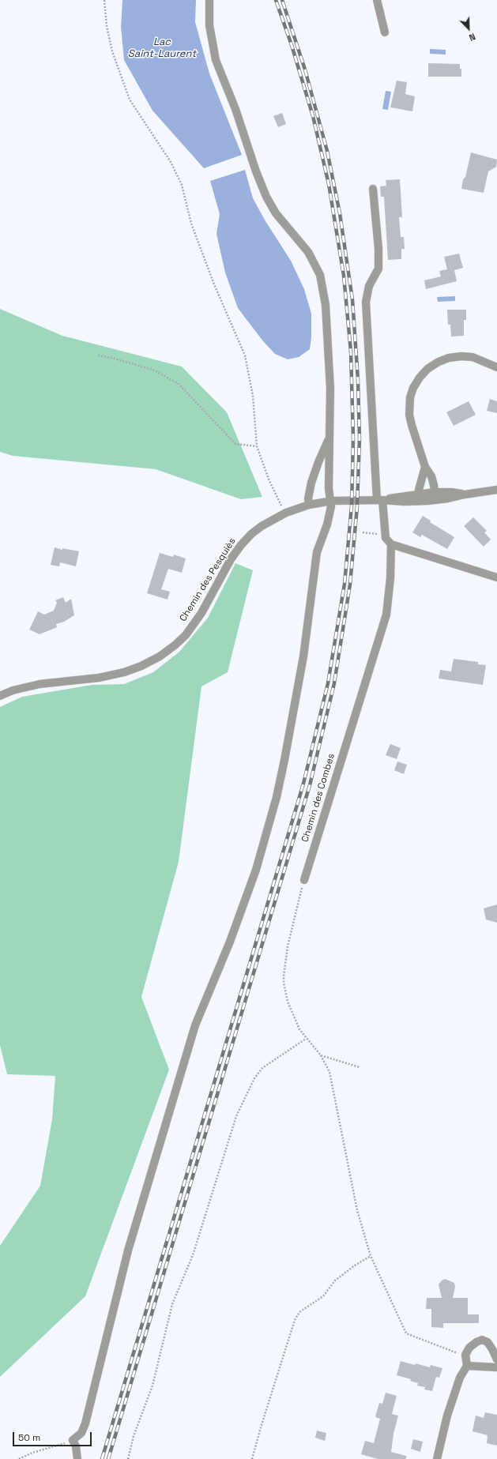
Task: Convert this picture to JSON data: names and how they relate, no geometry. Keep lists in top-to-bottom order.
{
  "streets": {
    "street": ["Chemin des Pesquiès", "Chemin des Combes"]
  },
  "crossings": [
    ["Chemin des Pesquiès", "Chemin des Combes"]
  ],
  "water": ["Lac Saint-Laurent"],
  "scale_bar": "50 m",
  "north": "bottom right"
}
